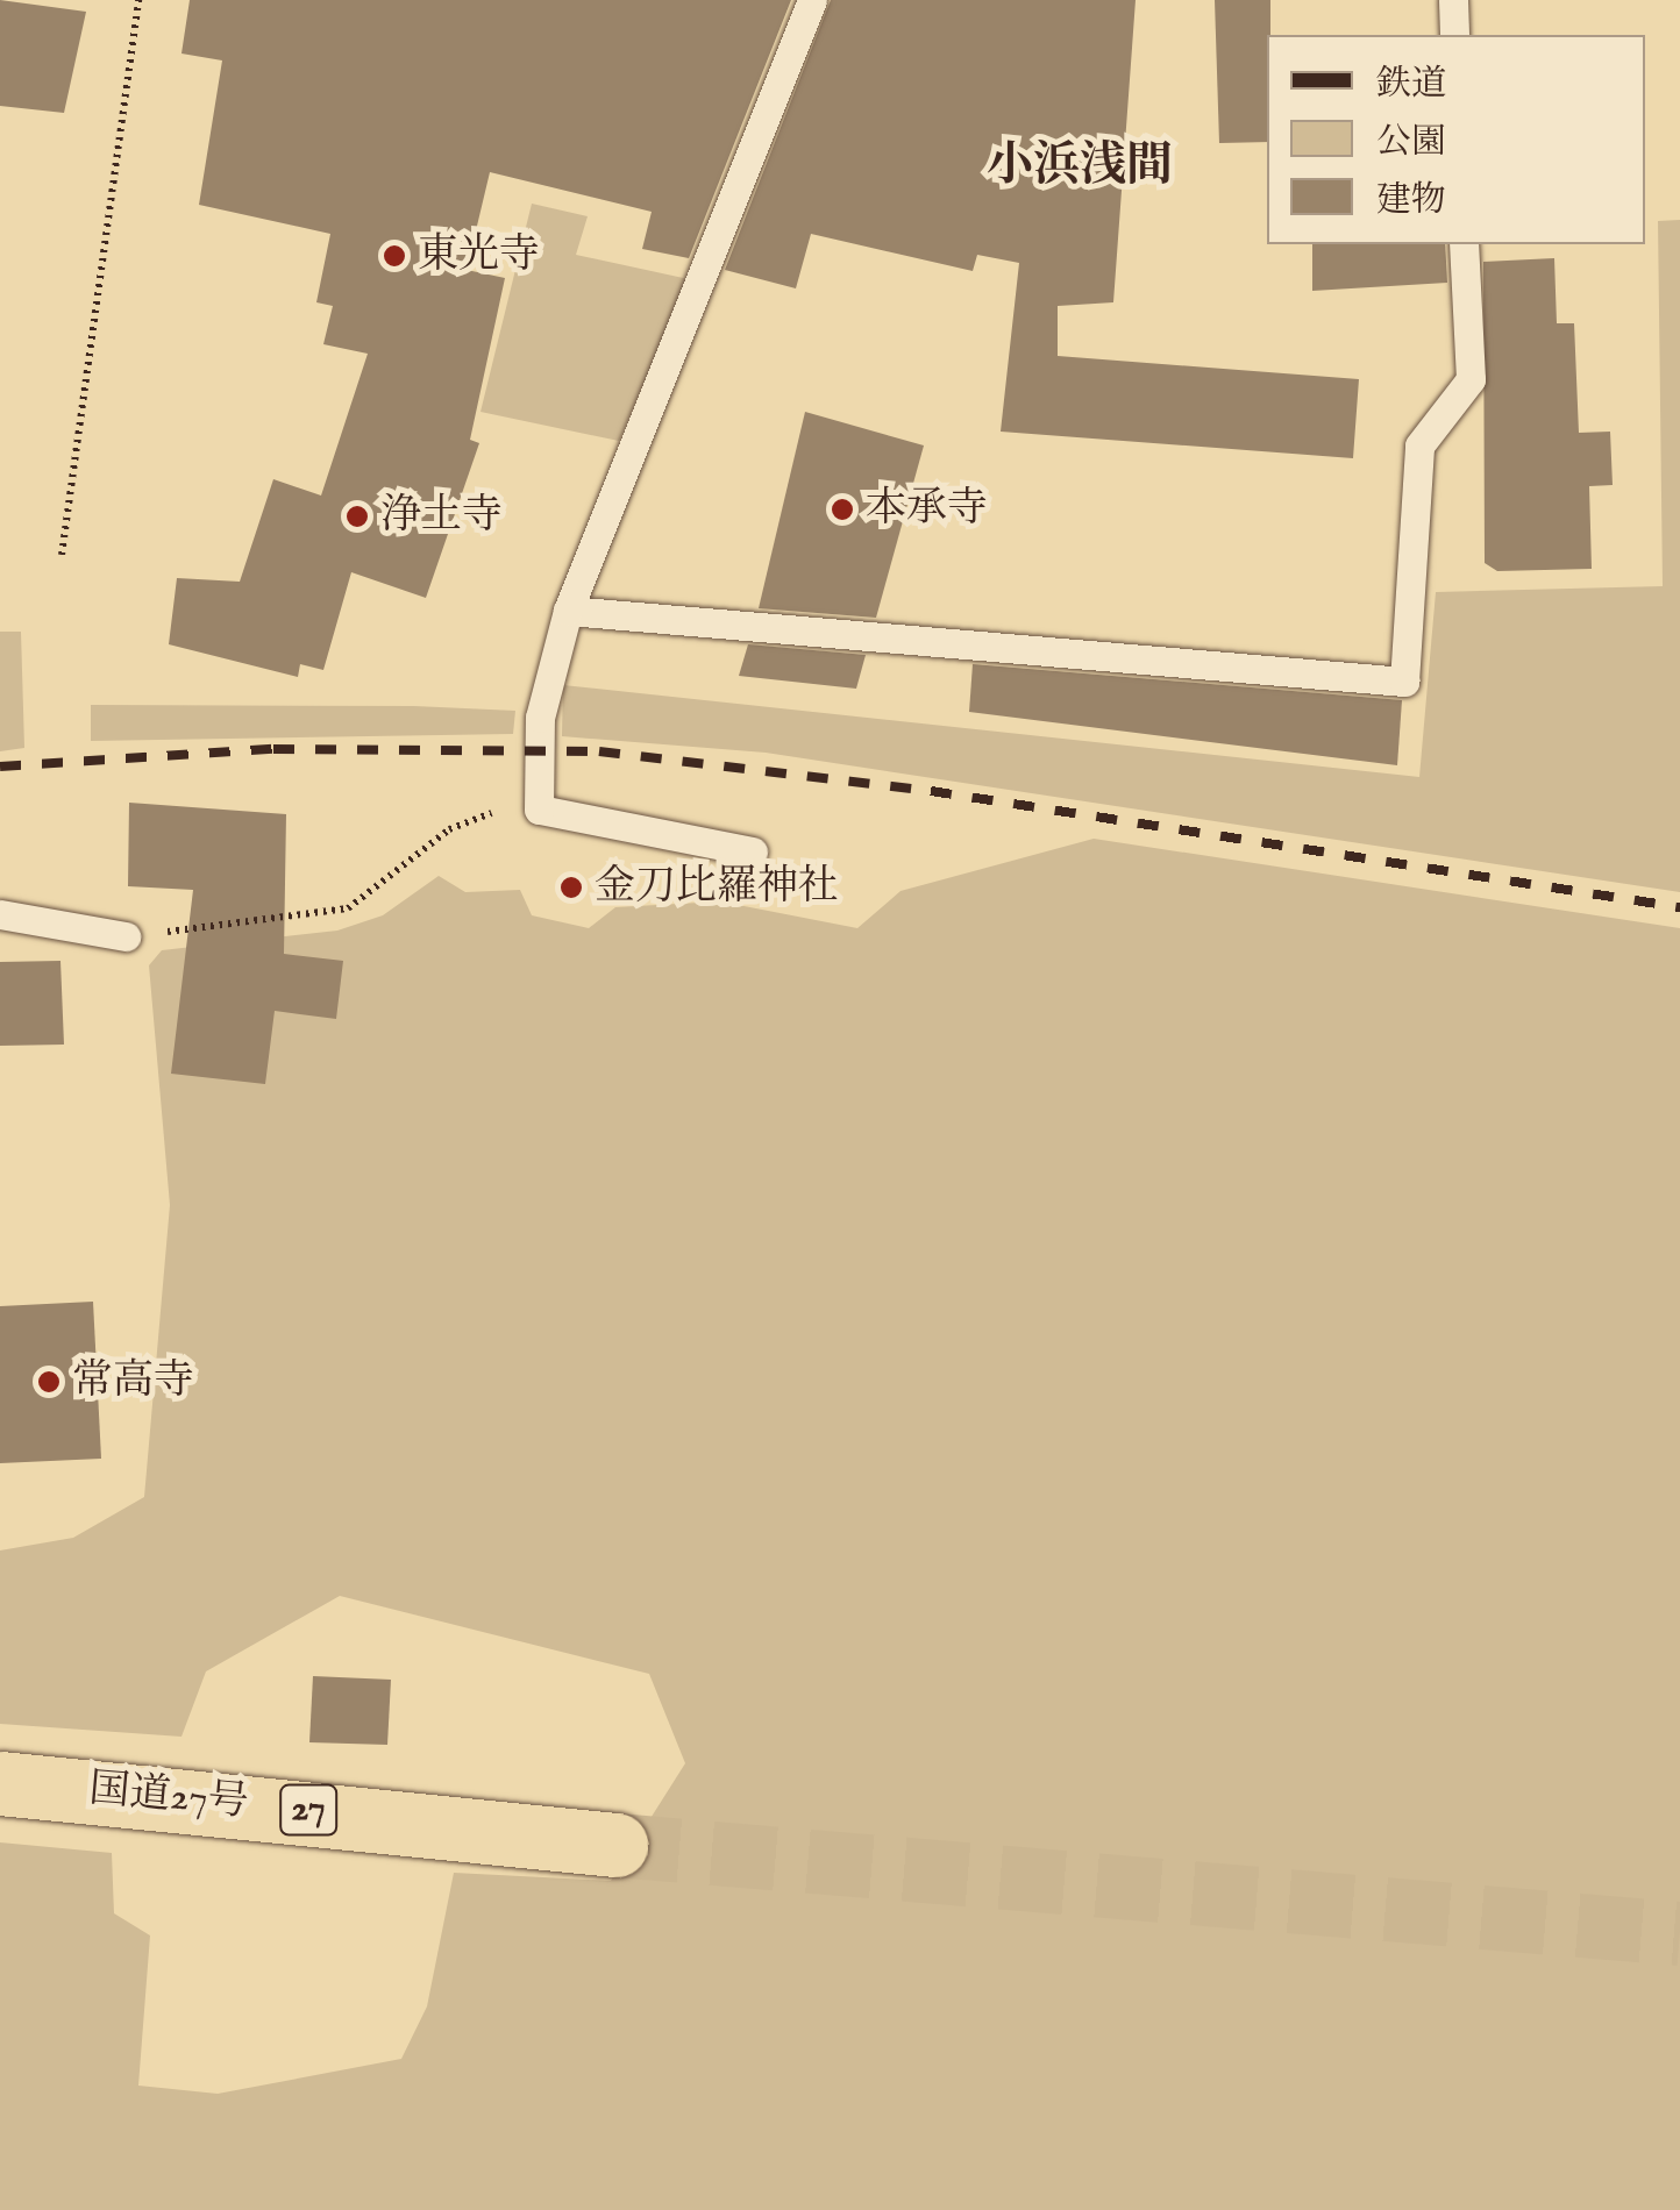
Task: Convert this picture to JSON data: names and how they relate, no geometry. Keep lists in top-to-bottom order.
{
  "streets": {
    "highway": ["国道27号", "27"]
  },
  "districts": ["小浜浅間"],
  "places": [
    "東光寺",
    "本承寺",
    "浄土寺",
    "金刀比羅神社",
    "常高寺"
  ],
  "legend": ["鉄道", "公園", "建物"]
}
